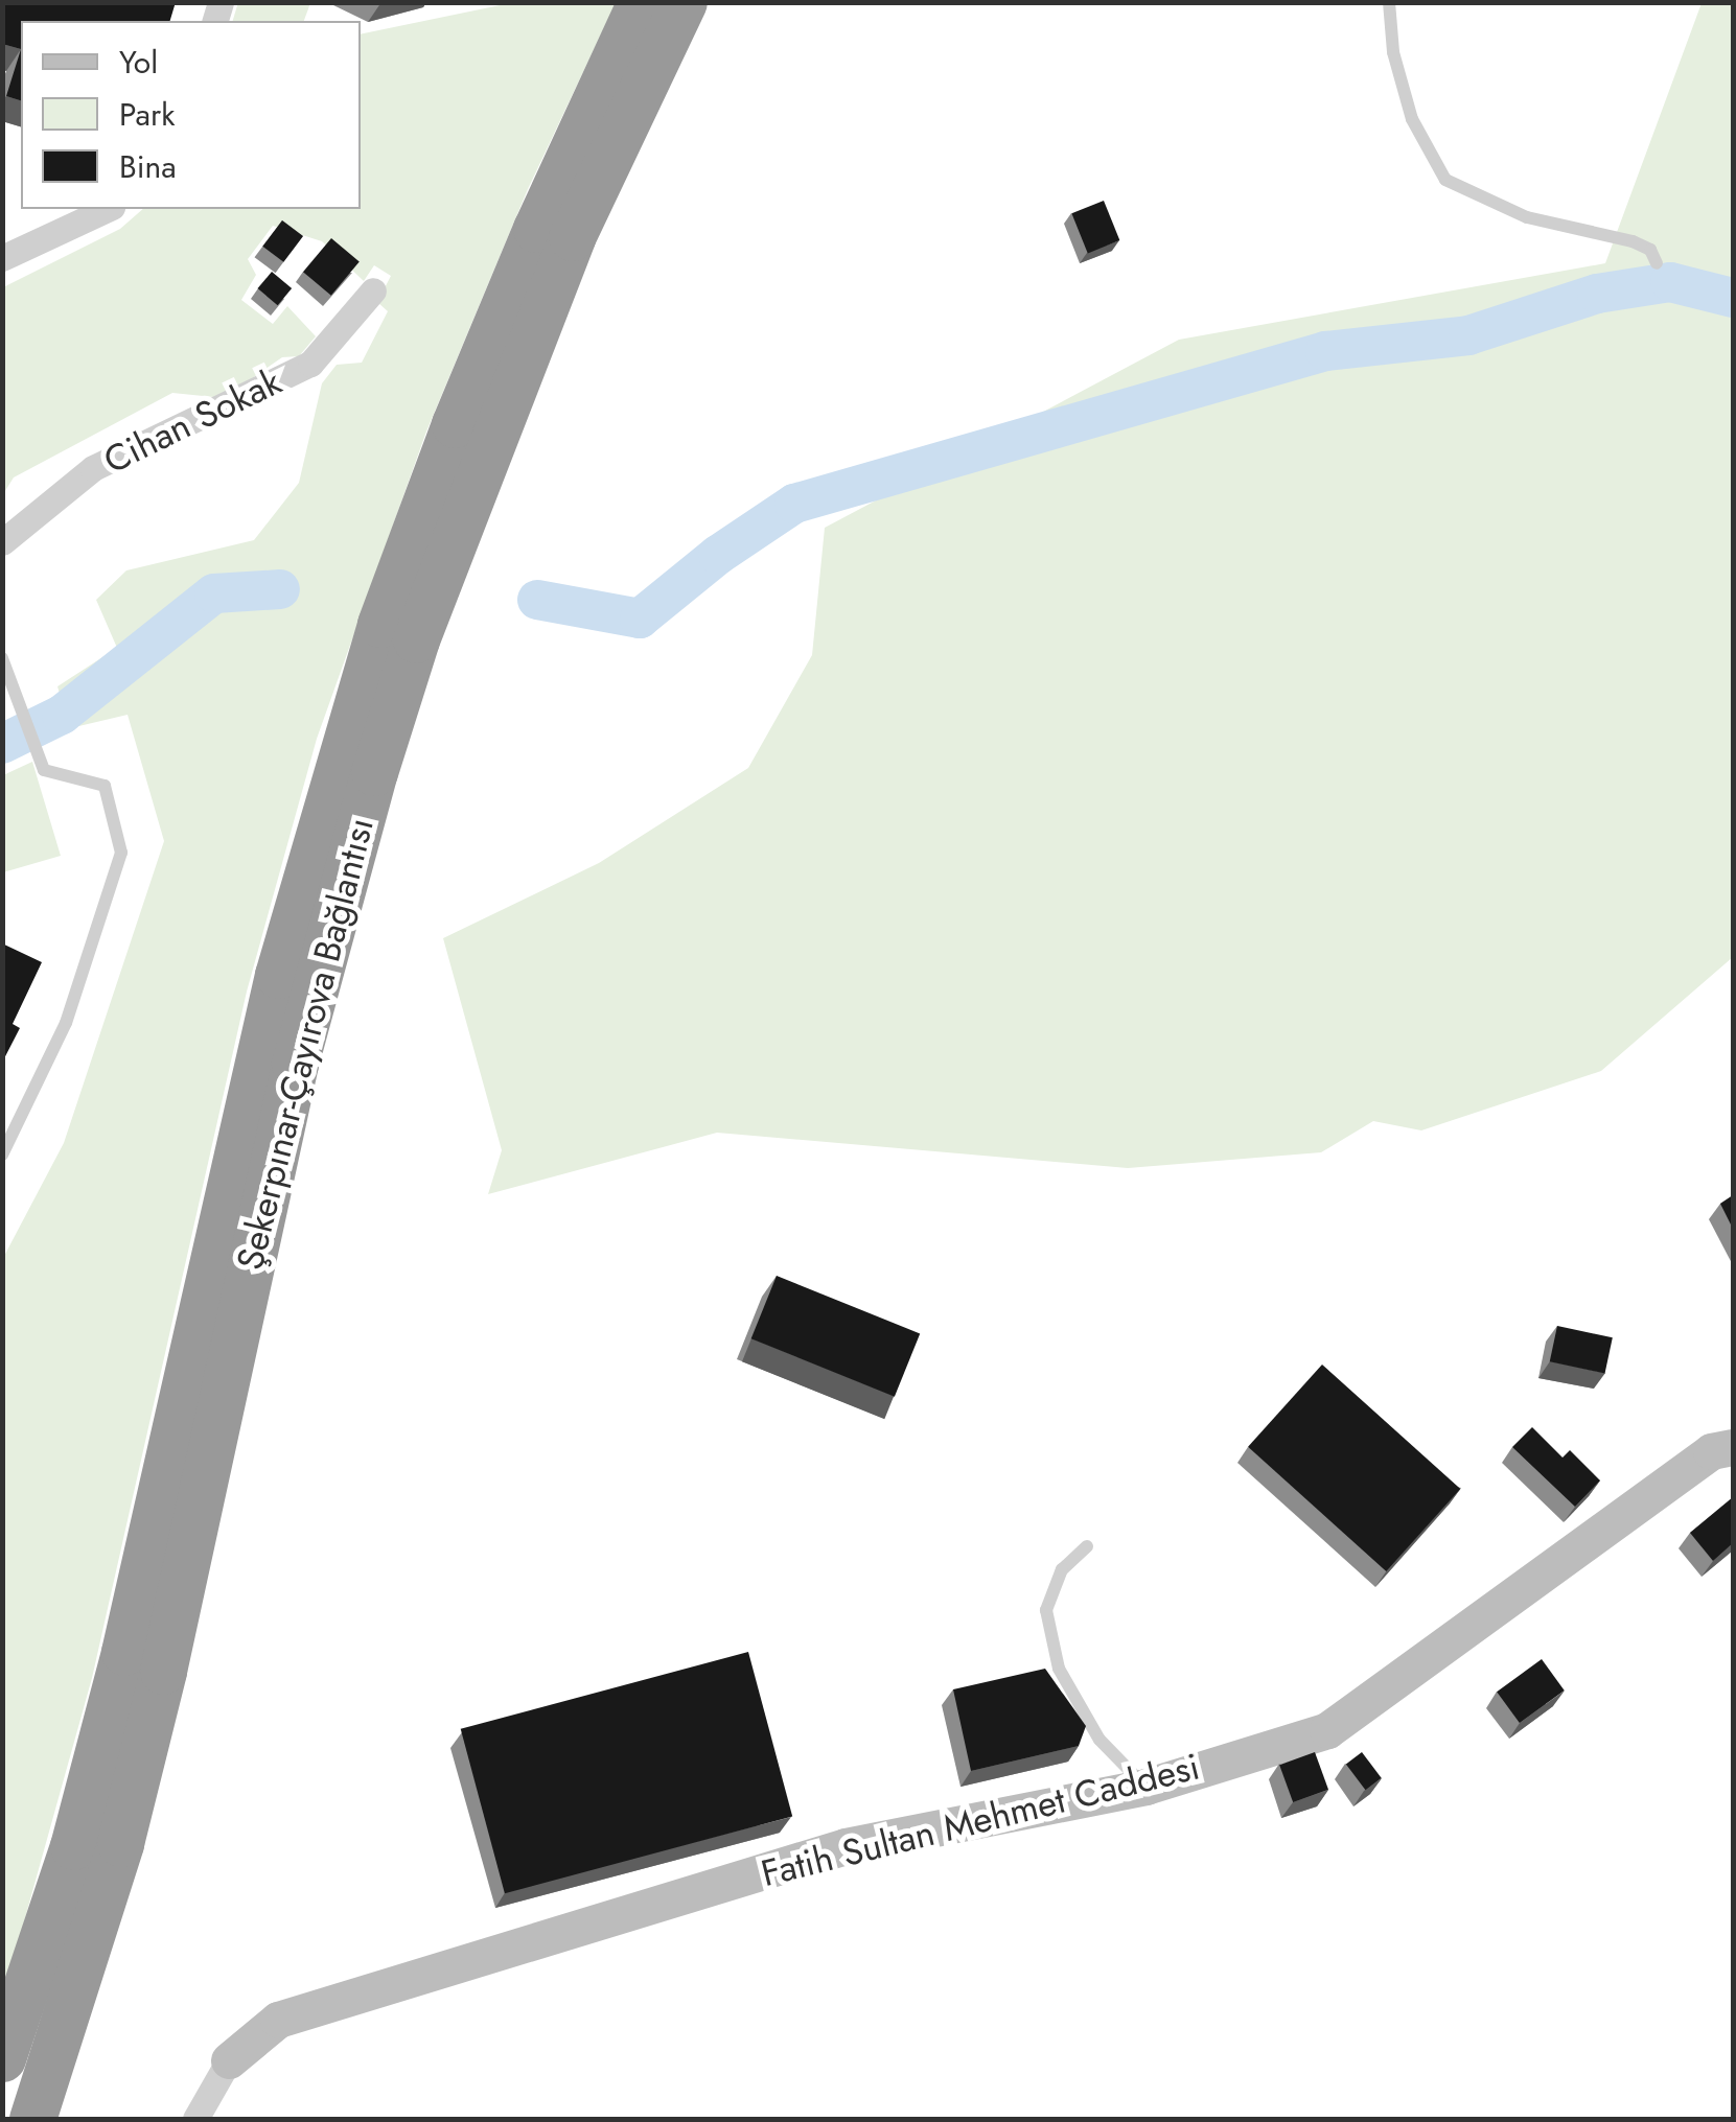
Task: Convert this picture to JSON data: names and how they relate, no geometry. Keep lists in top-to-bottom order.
{
  "streets": {
    "highway": ["Şekerpınar-Çayırova Bağlantısı"],
    "street": ["Cihan Sokak", "Fatih Sultan Mehmet Caddesi"]
  },
  "legend": ["Yol", "Park", "Bina"]
}
